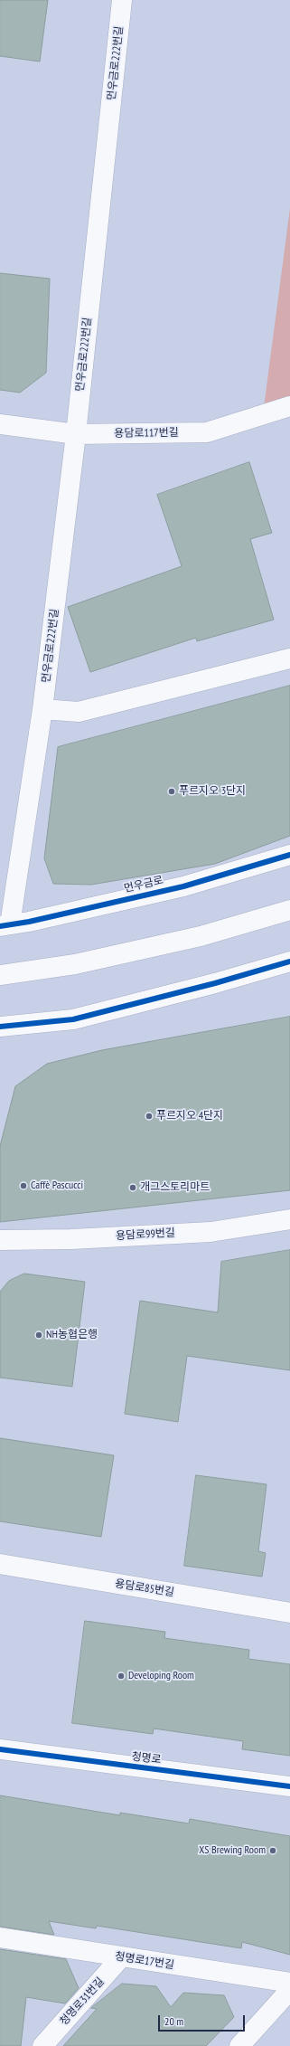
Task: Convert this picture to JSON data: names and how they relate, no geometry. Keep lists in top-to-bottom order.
{
  "streets": {
    "street": [
      "먼우금로222번길",
      "용담로117번길",
      "먼우금로",
      "용담로99번길",
      "용담로85번길",
      "청명로",
      "청명로17번길",
      "청명로31번길"
    ]
  },
  "crossings": [
    ["먼우금로222번길", "용담로117번길"],
    ["먼우금로222번길", "먼우금로"],
    ["청명로17번길", "청명로31번길"]
  ],
  "places": [
    "푸르지오 3단지",
    "푸르지오 4단지",
    "Caffè Pascucci",
    "개그스토리마트",
    "NH농협은행",
    "Developing Room",
    "XS Brewing Room"
  ],
  "scale_bar": "20 m"
}
